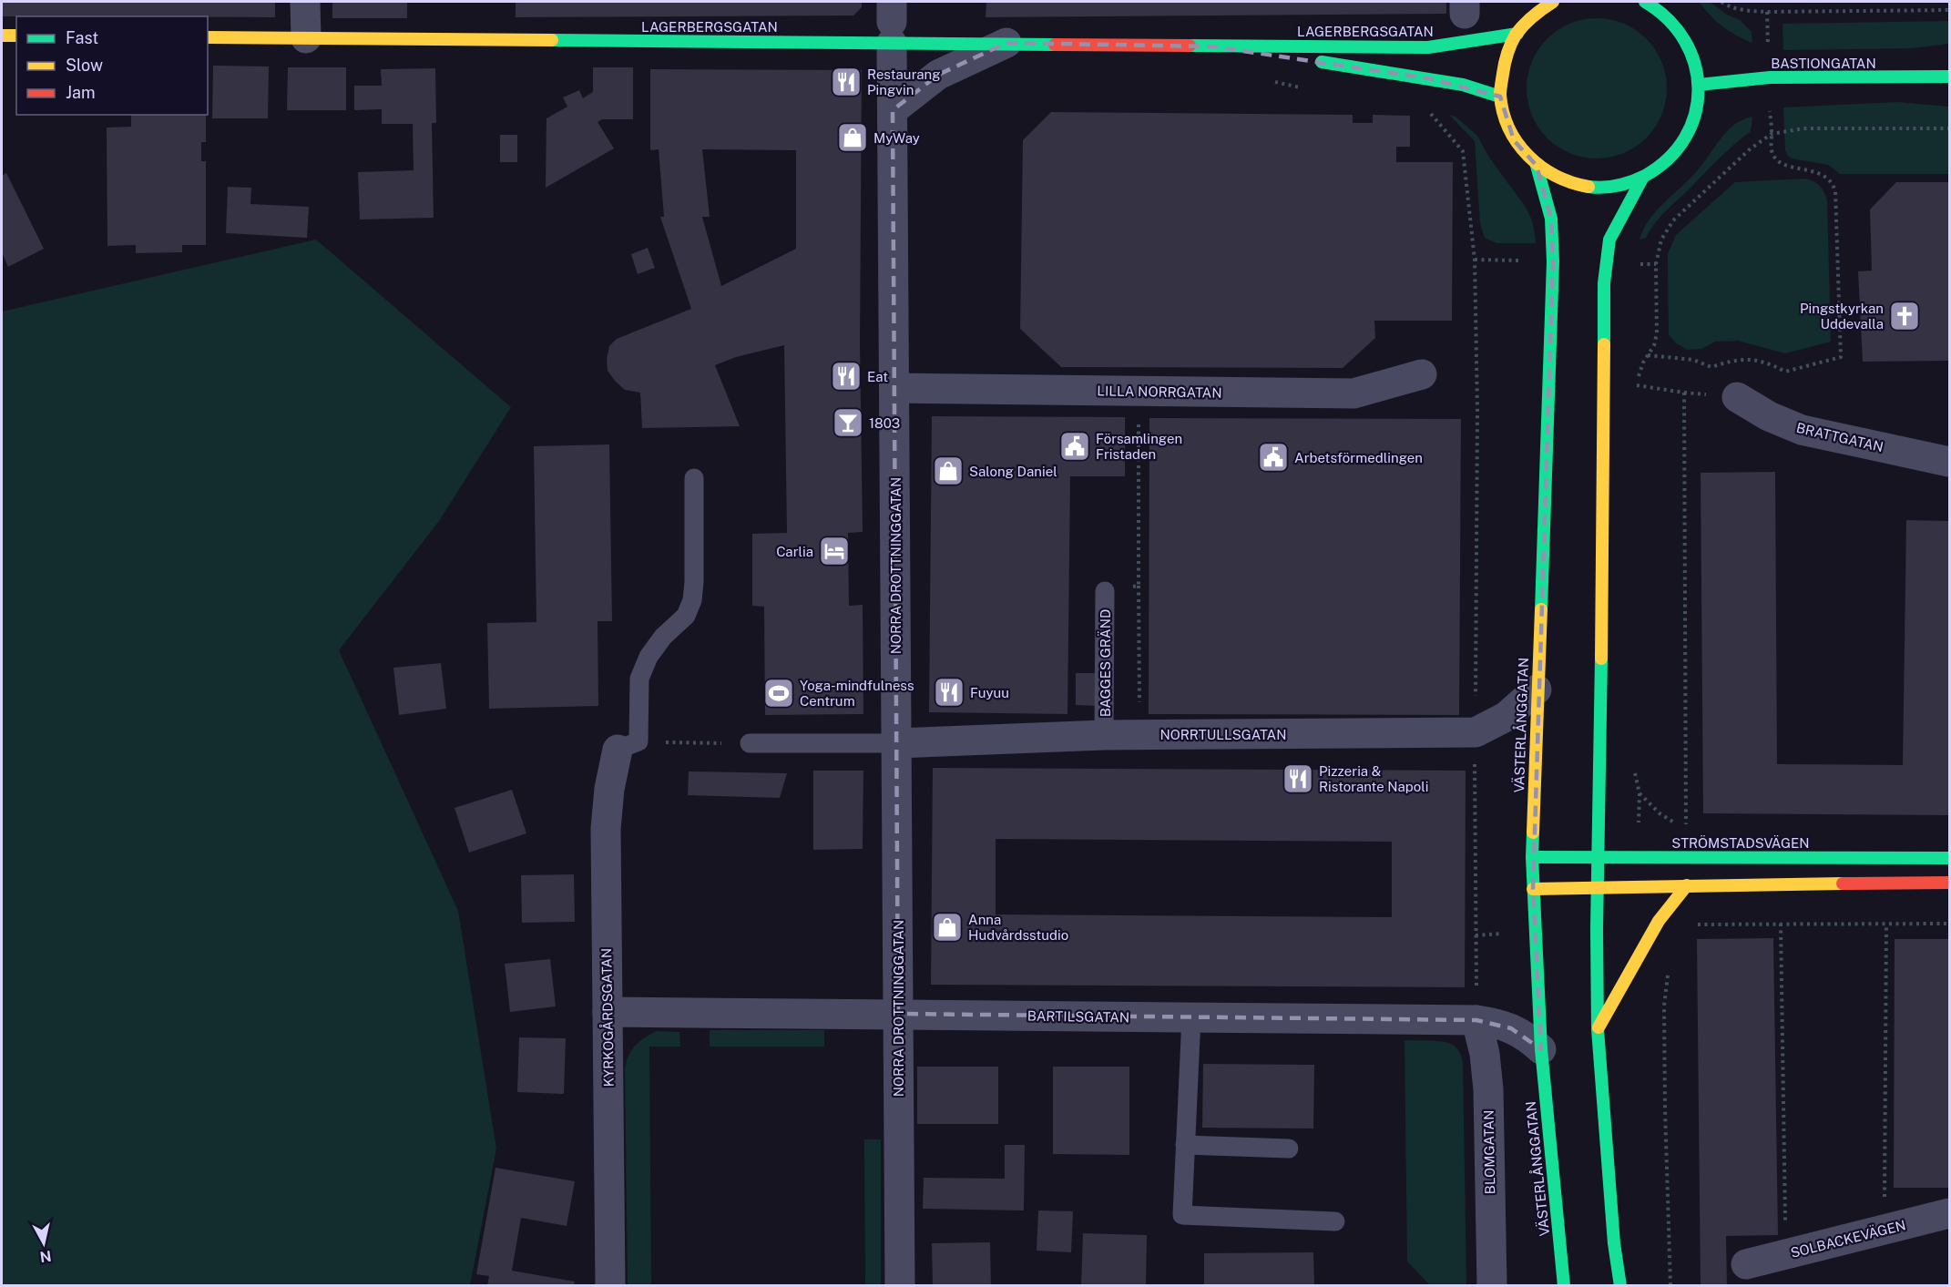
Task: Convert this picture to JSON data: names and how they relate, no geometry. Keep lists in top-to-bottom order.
{
  "streets": {
    "main road": [
      "LAGERBERGSGATAN",
      "BASTIONGATAN",
      "VÄSTERLÅNGGATAN",
      "STRÖMSTADSVÄGEN"
    ],
    "street": [
      "LILLA NORRGATAN",
      "BRATTGATAN",
      "NORRA DROTTNINGGATAN",
      "NORRTULLSGATAN",
      "BARTILSGATAN",
      "KYRKOGÅRDSGATAN",
      "BLOMGATAN",
      "SOLBACKEVÄGEN"
    ],
    "lane": ["BAGGES GRÄND"]
  },
  "crossings": [
    ["LAGERBERGSGATAN", "NORRA DROTTNINGGATAN"],
    ["LAGERBERGSGATAN", "VÄSTERLÅNGGATAN"],
    ["BASTIONGATAN", "VÄSTERLÅNGGATAN"],
    ["LILLA NORRGATAN", "NORRA DROTTNINGGATAN"],
    ["NORRA DROTTNINGGATAN", "NORRTULLSGATAN"],
    ["NORRA DROTTNINGGATAN", "BARTILSGATAN"],
    ["BAGGES GRÄND", "NORRTULLSGATAN"],
    ["VÄSTERLÅNGGATAN", "NORRTULLSGATAN"],
    ["VÄSTERLÅNGGATAN", "STRÖMSTADSVÄGEN"],
    ["VÄSTERLÅNGGATAN", "BARTILSGATAN"],
    ["BARTILSGATAN", "KYRKOGÅRDSGATAN"],
    ["BARTILSGATAN", "BLOMGATAN"]
  ],
  "places": {
    "restaurant": [
      "Restaurang Pingvin",
      "Eat",
      "Fuyuu",
      "Pizzeria & Ristorante Napoli"
    ],
    "shop": ["MyWay", "Salong Daniel", "Anna Hudvårdsstudio"],
    "church": ["Pingstkyrkan Uddevalla"],
    "bar": ["1803"],
    "public building": ["Församlingen Fristaden", "Arbetsförmedlingen"],
    "hotel": ["Carlia"],
    "sports": ["Yoga-mindfulness Centrum"]
  },
  "legend": ["Fast", "Slow", "Jam"],
  "north": "bottom"
}
